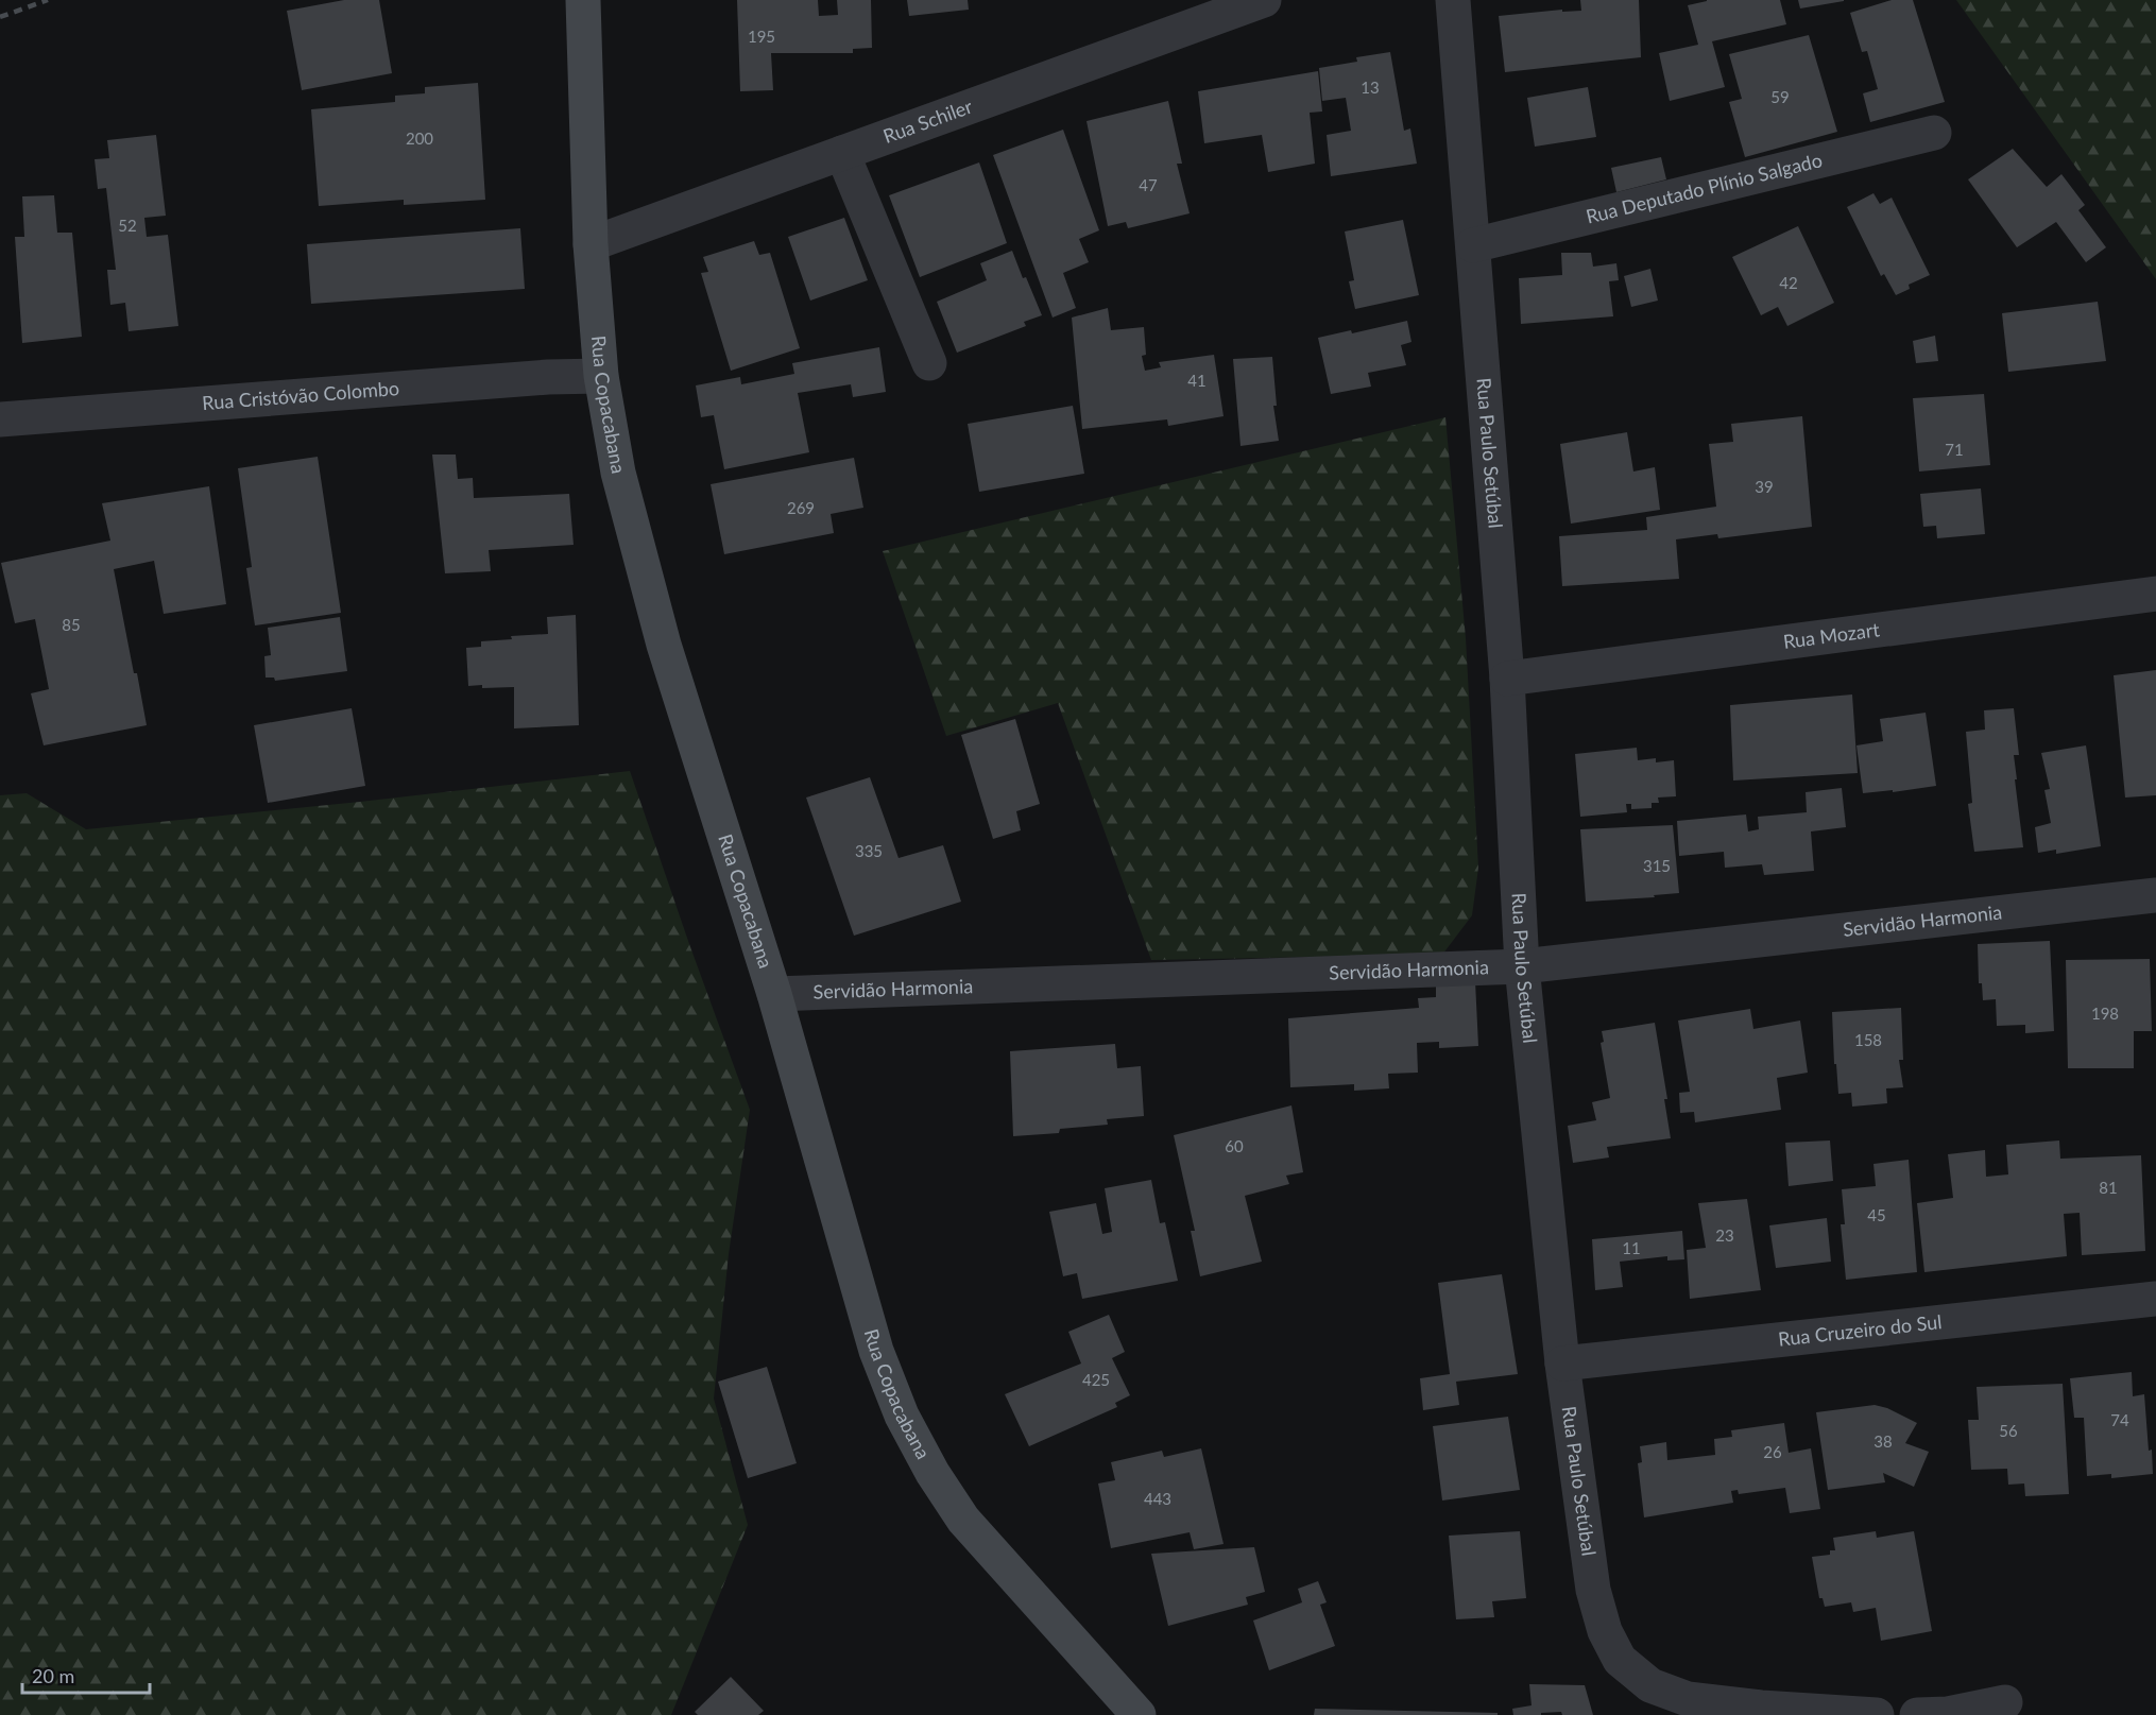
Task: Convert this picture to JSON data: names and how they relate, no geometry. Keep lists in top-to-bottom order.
{
  "streets": {
    "main road": ["Rua Copacabana"],
    "street": [
      "Rua Schiler",
      "Rua Deputado Plínio Salgado",
      "Rua Cristóvão Colombo",
      "Rua Paulo Setúbal",
      "Rua Mozart",
      "Servidão Harmonia",
      "Rua Cruzeiro do Sul"
    ]
  },
  "crossings": [
    ["Rua Schiler", "Rua Copacabana"],
    ["Rua Deputado Plínio Salgado", "Rua Paulo Setúbal"],
    ["Rua Cristóvão Colombo", "Rua Copacabana"],
    ["Rua Copacabana", "Servidão Harmonia"],
    ["Rua Paulo Setúbal", "Rua Mozart"],
    ["Rua Paulo Setúbal", "Servidão Harmonia"],
    ["Rua Paulo Setúbal", "Rua Cruzeiro do Sul"]
  ],
  "house_numbers": [
    "195",
    "13",
    "59",
    "200",
    "47",
    "52",
    "42",
    "41",
    "71",
    "39",
    "269",
    "85",
    "335",
    "315",
    "198",
    "158",
    "60",
    "81",
    "45",
    "23",
    "11",
    "425",
    "74",
    "56",
    "38",
    "26",
    "443"
  ],
  "scale_bar": "20 m"
}
